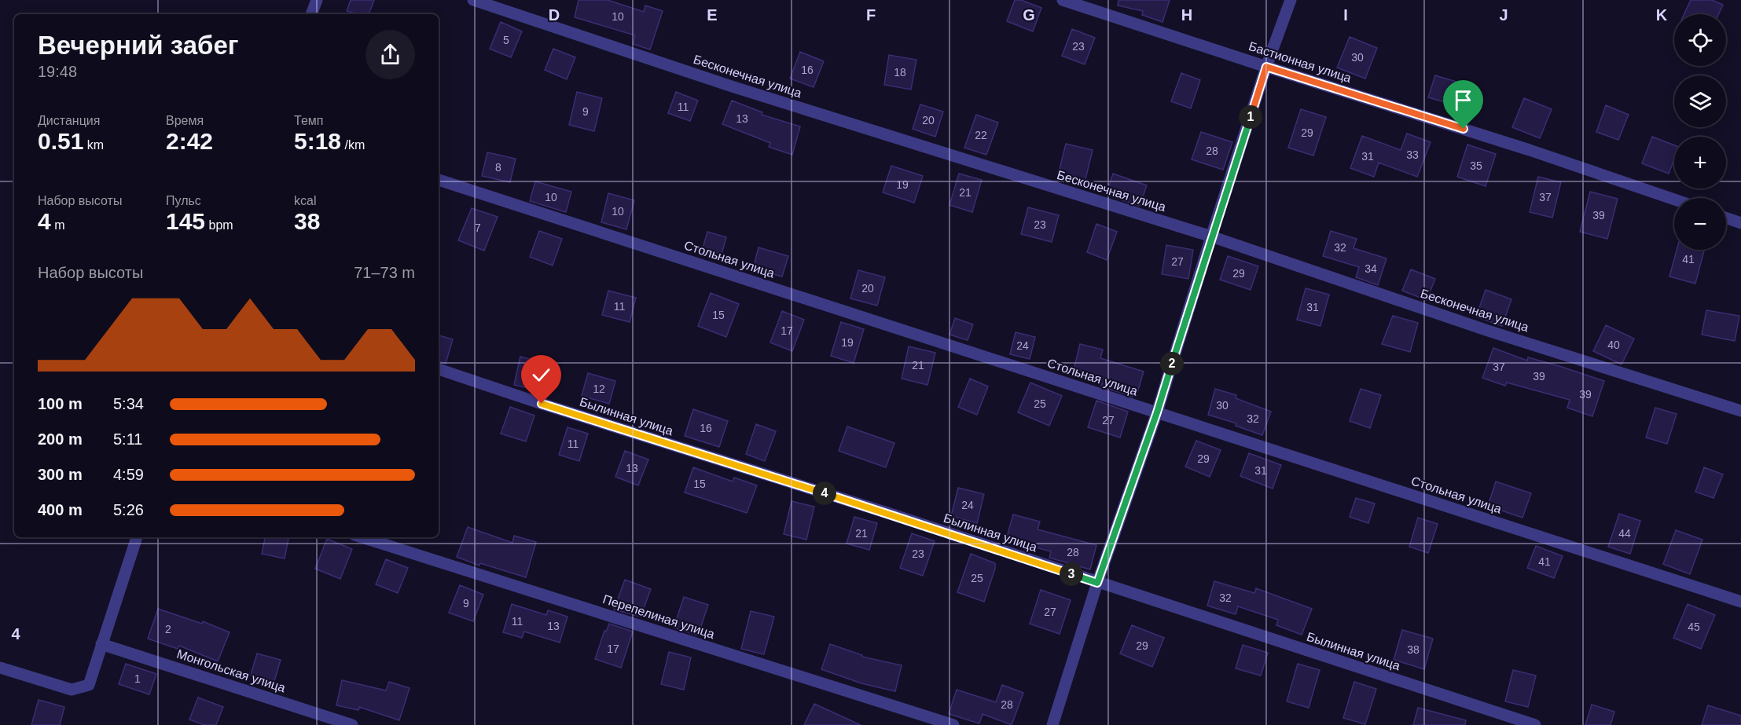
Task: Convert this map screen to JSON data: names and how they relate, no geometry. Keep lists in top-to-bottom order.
{
  "streets": {
    "street": [
      "Бастионная улица",
      "Бесконечная улица",
      "Стольная улица",
      "Былинная улица",
      "Перепелиная улица",
      "Монгольская улица"
    ]
  },
  "house_numbers": [
    "10",
    "5",
    "23",
    "30",
    "16",
    "18",
    "11",
    "9",
    "13",
    "20",
    "29",
    "22",
    "28",
    "33",
    "31",
    "35",
    "8",
    "19",
    "21",
    "10",
    "37",
    "10",
    "39",
    "23",
    "7",
    "32",
    "41",
    "27",
    "34",
    "29",
    "20",
    "11",
    "31",
    "15",
    "17",
    "19",
    "40",
    "24",
    "21",
    "37",
    "39",
    "12",
    "39",
    "25",
    "30",
    "32",
    "27",
    "16",
    "11",
    "29",
    "13",
    "31",
    "15",
    "24",
    "21",
    "44",
    "28",
    "23",
    "41",
    "25",
    "32",
    "9",
    "27",
    "11",
    "13",
    "45",
    "2",
    "29",
    "17",
    "38",
    "1",
    "28"
  ],
  "page": {
    "map_buttons": ["+", "−"],
    "heading": ["Вечерний забег", "19:48"],
    "stats": [
      ["Дистанция", "0.51 km"],
      ["Время", "2:42"],
      ["Темп", "5:18 /km"],
      ["Набор высоты", "4 m"],
      ["Пульс", "145 bpm"],
      ["kcal", "38"]
    ],
    "pins": [
      "1",
      "2",
      "4",
      "3"
    ],
    "chart": ["Набор высоты", "71–73 m"],
    "list": [
      {
        "name": "100 m",
        "note": "5:34"
      },
      {
        "name": "200 m",
        "note": "5:11"
      },
      {
        "name": "300 m",
        "note": "4:59"
      },
      {
        "name": "400 m",
        "note": "5:26"
      }
    ]
  },
  "grid": {
    "columns": [
      "D",
      "E",
      "F",
      "G",
      "H",
      "I",
      "J",
      "K"
    ],
    "rows": ["4"]
  }
}
